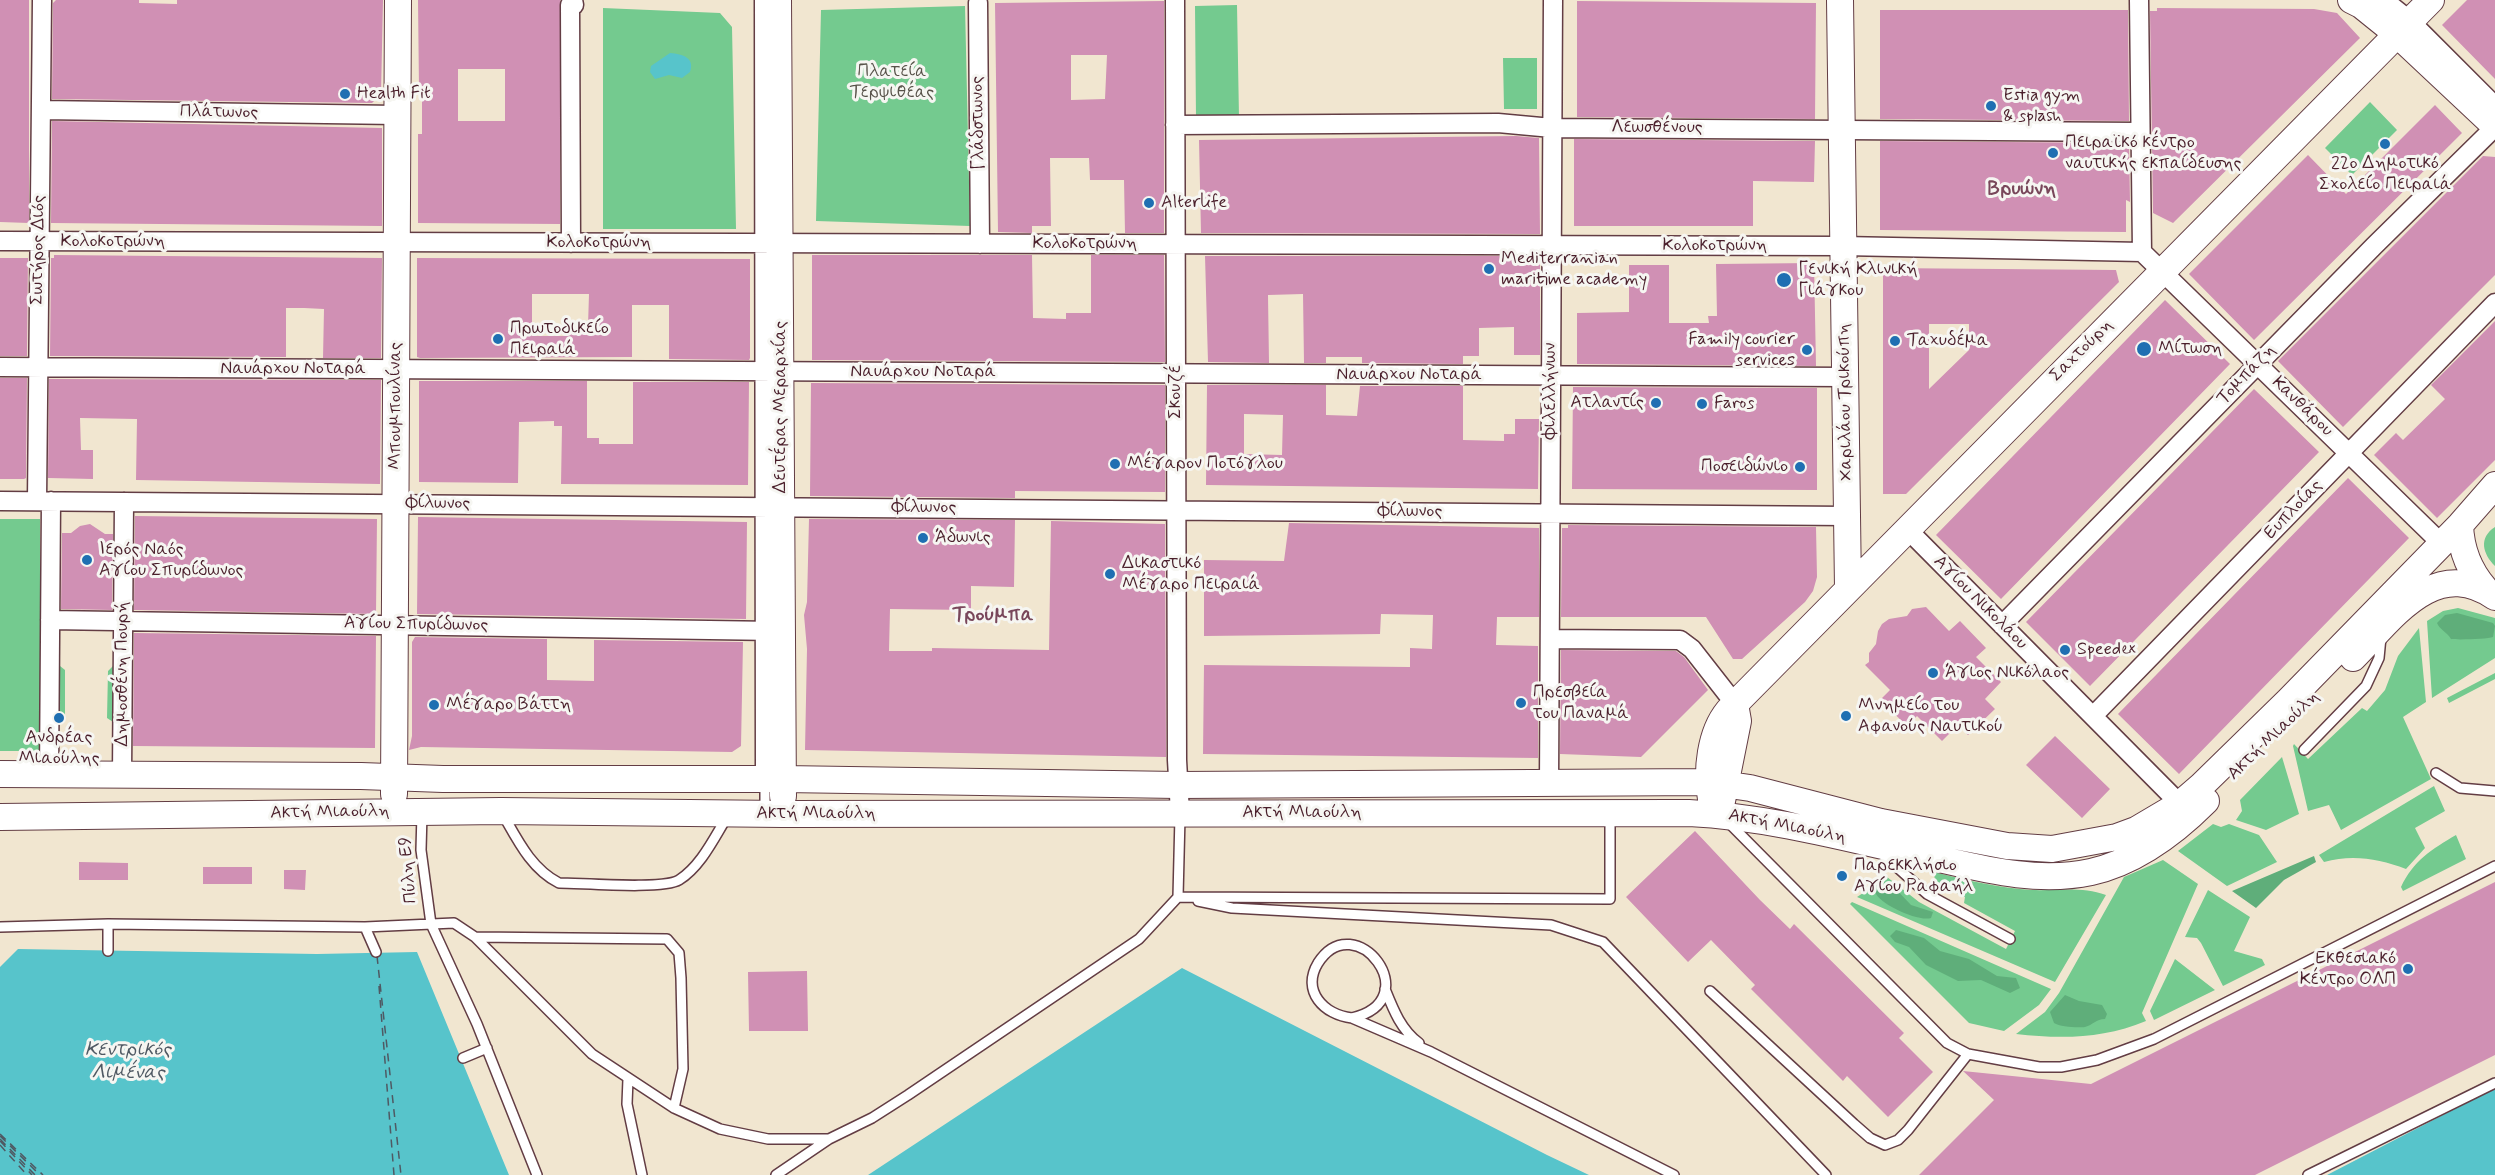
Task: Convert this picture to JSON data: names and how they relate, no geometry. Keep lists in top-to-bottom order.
{
  "streets": {
    "main road": [
      "Σαχτούρη",
      "Χαριλάου Τρικούπη",
      "Μπουμπουλίνας",
      "Δευτέρας Μεραρχίας",
      "Ακτή Μιαούλη"
    ],
    "street": [
      "Πλάτωνος",
      "Γλάδστωνος",
      "Λεωσθένους",
      "Κολοκοτρώνη",
      "Σωτήρος Διός",
      "Ναυάρχου Νοταρά",
      "Τομπάζη",
      "Φιλελλήνων",
      "Σκουζέ",
      "Κανθάρου",
      "Φίλωνος",
      "Ευπλοίας",
      "Αγίου Νικολάου",
      "Αγίου Σπυρίδωνος",
      "Δημοσθένη Πουρή"
    ],
    "lane": ["Πύλη Ε9"]
  },
  "crossings": [
    ["Πλάτωνος", "Σωτήρος Διός"],
    ["Πλάτωνος", "Μπουμπουλίνας"],
    ["Γλάδστωνος", "Κολοκοτρώνη"],
    ["Λεωσθένους", "Φιλελλήνων"],
    ["Λεωσθένους", "Σκουζέ"],
    ["Λεωσθένους", "Χαριλάου Τρικούπη"],
    ["Κολοκοτρώνη", "Σωτήρος Διός"],
    ["Κολοκοτρώνη", "Φιλελλήνων"],
    ["Κολοκοτρώνη", "Σκουζέ"],
    ["Κολοκοτρώνη", "Χαριλάου Τρικούπη"],
    ["Κολοκοτρώνη", "Μπουμπουλίνας"],
    ["Κολοκοτρώνη", "Δευτέρας Μεραρχίας"],
    ["Σωτήρος Διός", "Ναυάρχου Νοταρά"],
    ["Σωτήρος Διός", "Φίλωνος"],
    ["Σωτήρος Διός", "Αγίου Σπυρίδωνος"],
    ["Σωτήρος Διός", "Ακτή Μιαούλη"],
    ["Σαχτούρη", "Χαριλάου Τρικούπη"],
    ["Σαχτούρη", "Κανθάρου"],
    ["Σαχτούρη", "Αγίου Νικολάου"],
    ["Σαχτούρη", "Ακτή Μιαούλη"],
    ["Ναυάρχου Νοταρά", "Φιλελλήνων"],
    ["Ναυάρχου Νοταρά", "Σκουζέ"],
    ["Ναυάρχου Νοταρά", "Χαριλάου Τρικούπη"],
    ["Ναυάρχου Νοταρά", "Μπουμπουλίνας"],
    ["Ναυάρχου Νοταρά", "Δευτέρας Μεραρχίας"],
    ["Τομπάζη", "Κανθάρου"],
    ["Τομπάζη", "Αγίου Νικολάου"],
    ["Φιλελλήνων", "Φίλωνος"],
    ["Φιλελλήνων", "Ακτή Μιαούλη"],
    ["Σκουζέ", "Φίλωνος"],
    ["Σκουζέ", "Ακτή Μιαούλη"],
    ["Χαριλάου Τρικούπη", "Φίλωνος"],
    ["Μπουμπουλίνας", "Φίλωνος"],
    ["Μπουμπουλίνας", "Αγίου Σπυρίδωνος"],
    ["Μπουμπουλίνας", "Ακτή Μιαούλη"],
    ["Δευτέρας Μεραρχίας", "Φίλωνος"],
    ["Δευτέρας Μεραρχίας", "Αγίου Σπυρίδωνος"],
    ["Δευτέρας Μεραρχίας", "Ακτή Μιαούλη"],
    ["Κανθάρου", "Ευπλοίας"],
    ["Κανθάρου", "Ακτή Μιαούλη"],
    ["Φίλωνος", "Δημοσθένη Πουρή"],
    ["Ευπλοίας", "Αγίου Νικολάου"],
    ["Αγίου Νικολάου", "Ακτή Μιαούλη"],
    ["Αγίου Σπυρίδωνος", "Δημοσθένη Πουρή"],
    ["Δημοσθένη Πουρή", "Ακτή Μιαούλη"],
    ["Ακτή Μιαούλη", "Πύλη Ε9"]
  ],
  "districts": ["Βρυώνη", "Τρούμπα"],
  "water": ["Κεντρικός Λιμένας"],
  "parks": ["Πλατεία Τερψιθέας"],
  "places": [
    "Health Fit",
    "Estia gym & splash",
    "22ο Δημοτικό Σχολείο Πειραιά",
    "Πειραϊκό κέντρο ναυτικής εκπαίδευσης",
    "Alterlife",
    "Mediterranian maritime academy",
    "Γενική Κλινική Γιάγκου",
    "Πρωτοδικείο Πειραιά",
    "Ταχυδέμα",
    "Μίτωση",
    "Family courier services",
    "Ατλαντίς",
    "Faros",
    "Μέγαρον Ποτόγλου",
    "Ποσειδώνιο",
    "Άδωνις",
    "Ιερός Ναός Αγίου Σπυρίδωνος",
    "Δικαστικό Μέγαρο Πειραιά",
    "Speedex",
    "Άγιος Νικόλαος",
    "Πρεσβεία του Παναμά",
    "Μέγαρο Βάττη",
    "Μνημείο του Αφανούς Ναυτικού",
    "Ανδρέας Μιαούλης",
    "Παρεκκλήσιο Αγίου Ραφαήλ",
    "Εκθεσιακό Κέντρο ΟΛΠ"
  ]
}
